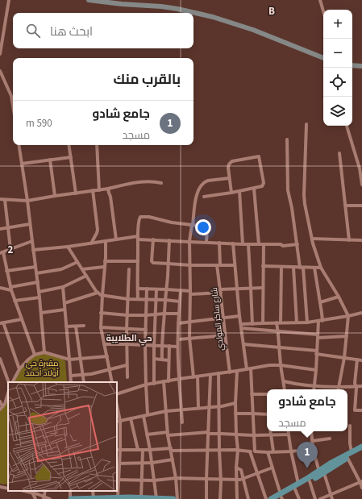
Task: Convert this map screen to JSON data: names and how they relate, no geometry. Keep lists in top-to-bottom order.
{
  "streets": {
    "street": ["شارع ساكر المولدي"]
  },
  "districts": ["حي الطلايبة"],
  "parks": ["مقبرة حي أولاد أحمد"],
  "page": {
    "map_buttons": ["+", "−"],
    "search": "ابحث هنا",
    "heading": "بالقرب منك",
    "list": [
      {
        "mark": "1",
        "name": "جامع شادو",
        "note": "مسجد",
        "value": "590 m"
      }
    ],
    "popup": ["جامع شادو", "مسجد"],
    "pins": "1"
  },
  "grid": {
    "columns": ["B"],
    "rows": ["2"]
  }
}
